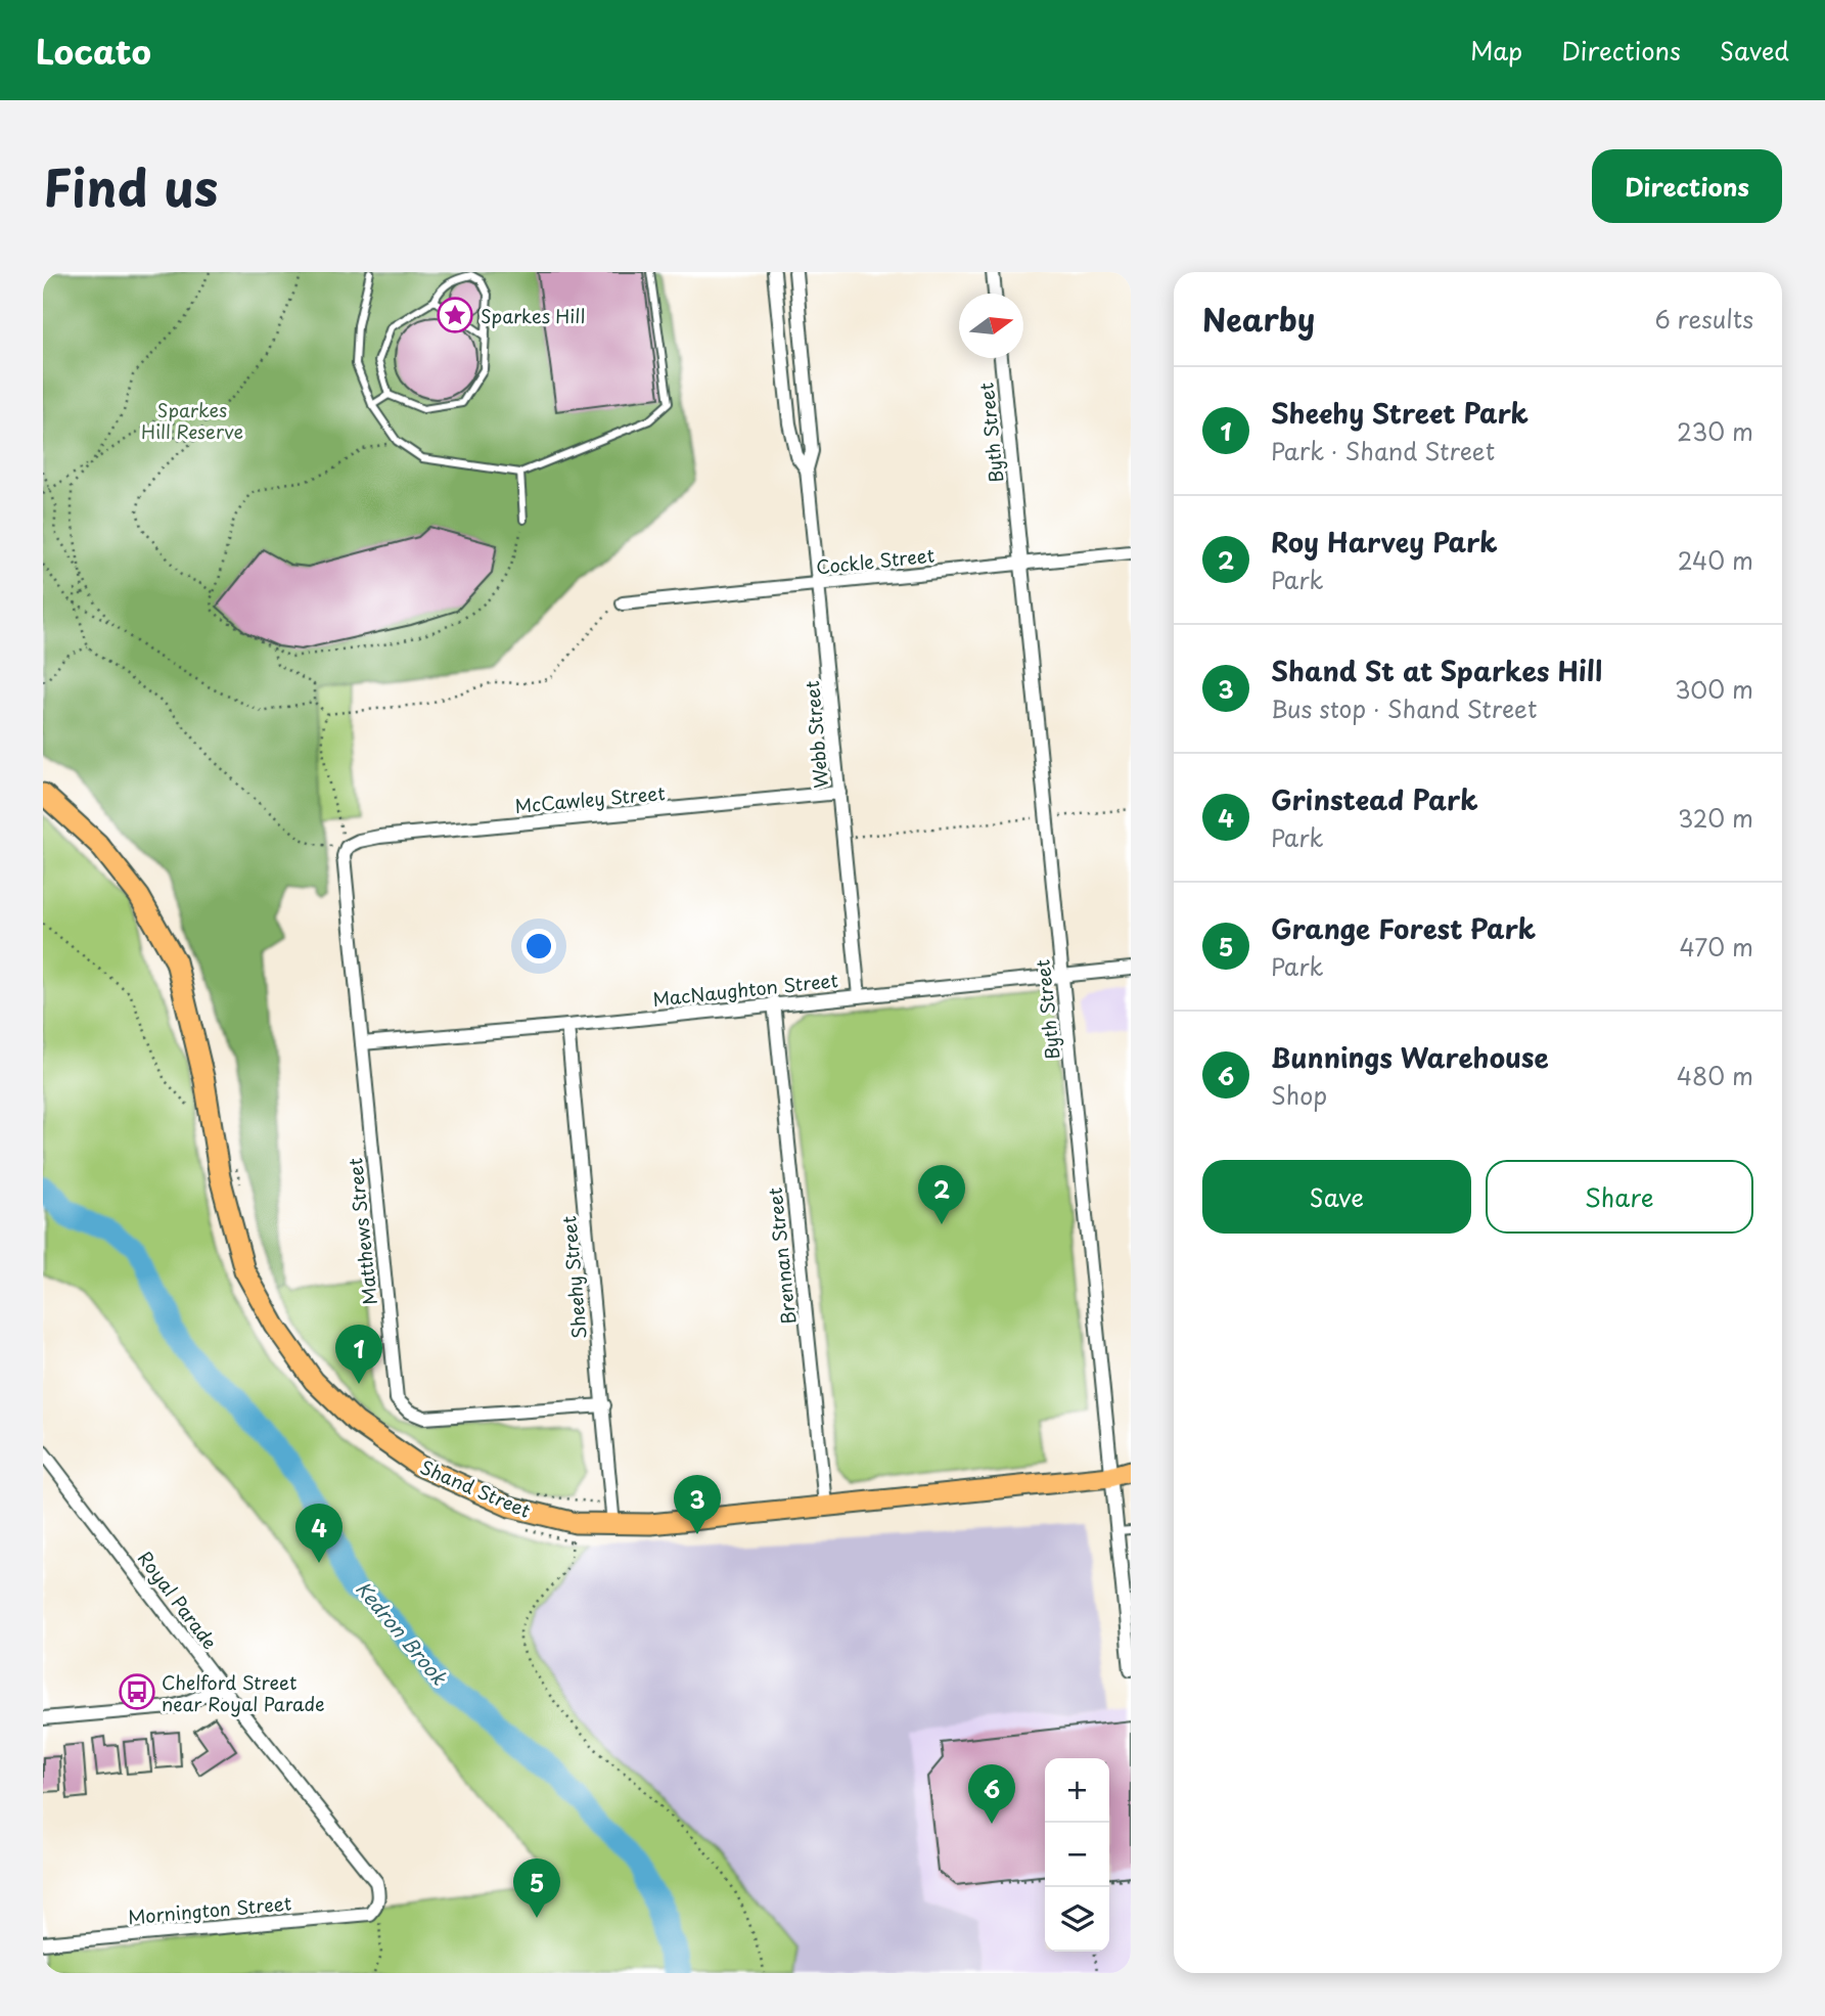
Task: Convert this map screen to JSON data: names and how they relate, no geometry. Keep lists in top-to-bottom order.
{
  "streets": {
    "main road": ["Shand Street"],
    "street": [
      "Byth Street",
      "Cockle Street",
      "Webb Street",
      "McCawley Street",
      "MacNaughton Street",
      "Matthews Street",
      "Brennan Street",
      "Sheehy Street",
      "Royal Parade",
      "Mornington Street"
    ]
  },
  "crossings": [
    ["Byth Street", "Cockle Street"],
    ["Byth Street", "MacNaughton Street"],
    ["Byth Street", "Shand Street"],
    ["Cockle Street", "Webb Street"],
    ["Webb Street", "McCawley Street"],
    ["Webb Street", "MacNaughton Street"],
    ["McCawley Street", "Matthews Street"],
    ["MacNaughton Street", "Matthews Street"],
    ["MacNaughton Street", "Brennan Street"],
    ["MacNaughton Street", "Sheehy Street"],
    ["Matthews Street", "Sheehy Street"],
    ["Brennan Street", "Shand Street"],
    ["Sheehy Street", "Shand Street"],
    ["Royal Parade", "Mornington Street"]
  ],
  "water": ["Kedron Brook"],
  "parks": ["Sparkes Hill Reserve"],
  "places": {
    "place": ["Sparkes Hill"],
    "bus stop": ["Chelford Street near Royal Parade"]
  },
  "north": "right",
  "page": {
    "header": "Locato",
    "nav": ["Map", "Directions", "Saved"],
    "title": "Find us",
    "buttons": [
      "Directions",
      ["Save", "Share"]
    ],
    "heading": ["Nearby", "6 results"],
    "list": [
      {
        "mark": "1",
        "name": "Sheehy Street Park",
        "note": "Park · Shand Street",
        "value": "230 m"
      },
      {
        "mark": "2",
        "name": "Roy Harvey Park",
        "note": "Park",
        "value": "240 m"
      },
      {
        "mark": "3",
        "name": "Shand St at Sparkes Hill",
        "note": "Bus stop · Shand Street",
        "value": "300 m"
      },
      {
        "mark": "4",
        "name": "Grinstead Park",
        "note": "Park",
        "value": "320 m"
      },
      {
        "mark": "5",
        "name": "Grange Forest Park",
        "note": "Park",
        "value": "470 m"
      },
      {
        "mark": "6",
        "name": "Bunnings Warehouse",
        "note": "Shop",
        "value": "480 m"
      }
    ],
    "pins": [
      "2",
      "1",
      "3",
      "4",
      "6",
      "5"
    ],
    "map_buttons": ["+", "−"]
  }
}
